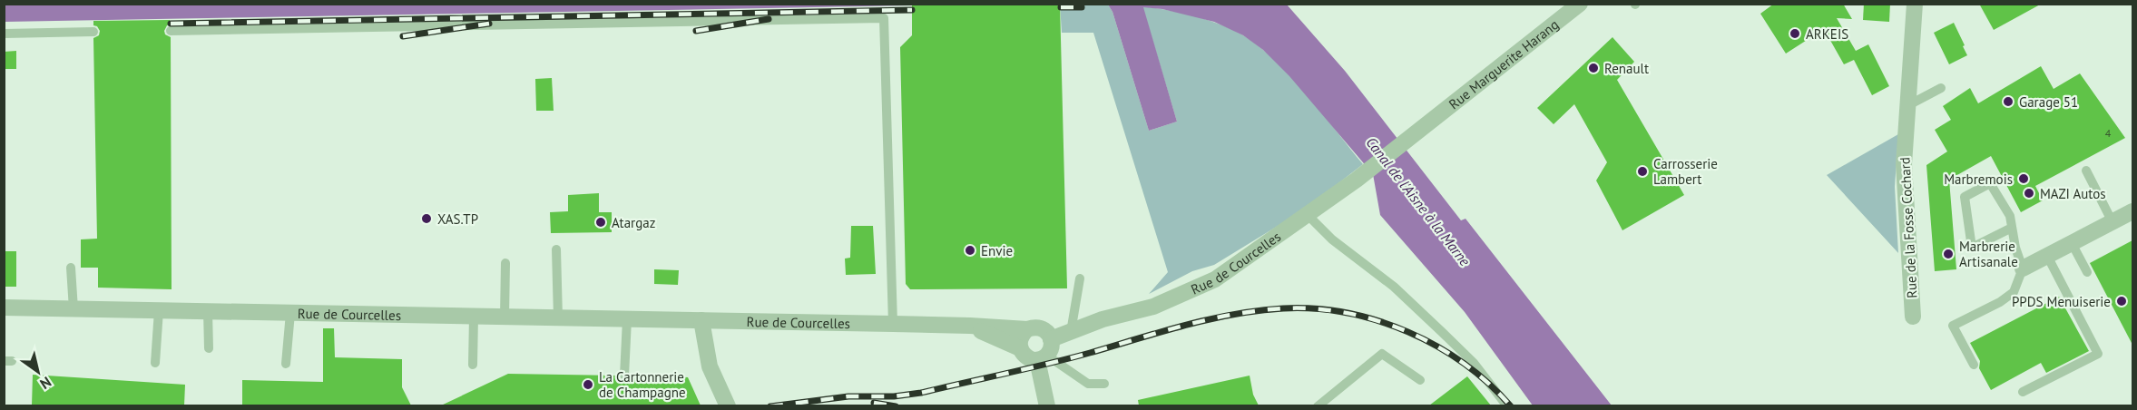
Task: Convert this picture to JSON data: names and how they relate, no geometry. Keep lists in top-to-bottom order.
{
  "streets": {
    "street": ["Rue Marguerite Harang", "Rue de la Fosse Cochard", "Rue de Courcelles"]
  },
  "crossings": [
    ["Rue Marguerite Harang", "Rue de Courcelles"]
  ],
  "water": ["Canal de l'Aisne à la Marne"],
  "places": [
    "ARKEIS",
    "Renault",
    "Garage 51",
    "Carrosserie Lambert",
    "Marbremois",
    "MAZI Autos",
    "XAS.TP",
    "Atargaz",
    "Envie",
    "Marbrerie Artisanale",
    "PPDS Menuiserie",
    "La Cartonnerie de Champagne"
  ],
  "house_numbers": ["4"],
  "north": "bottom right"
}
